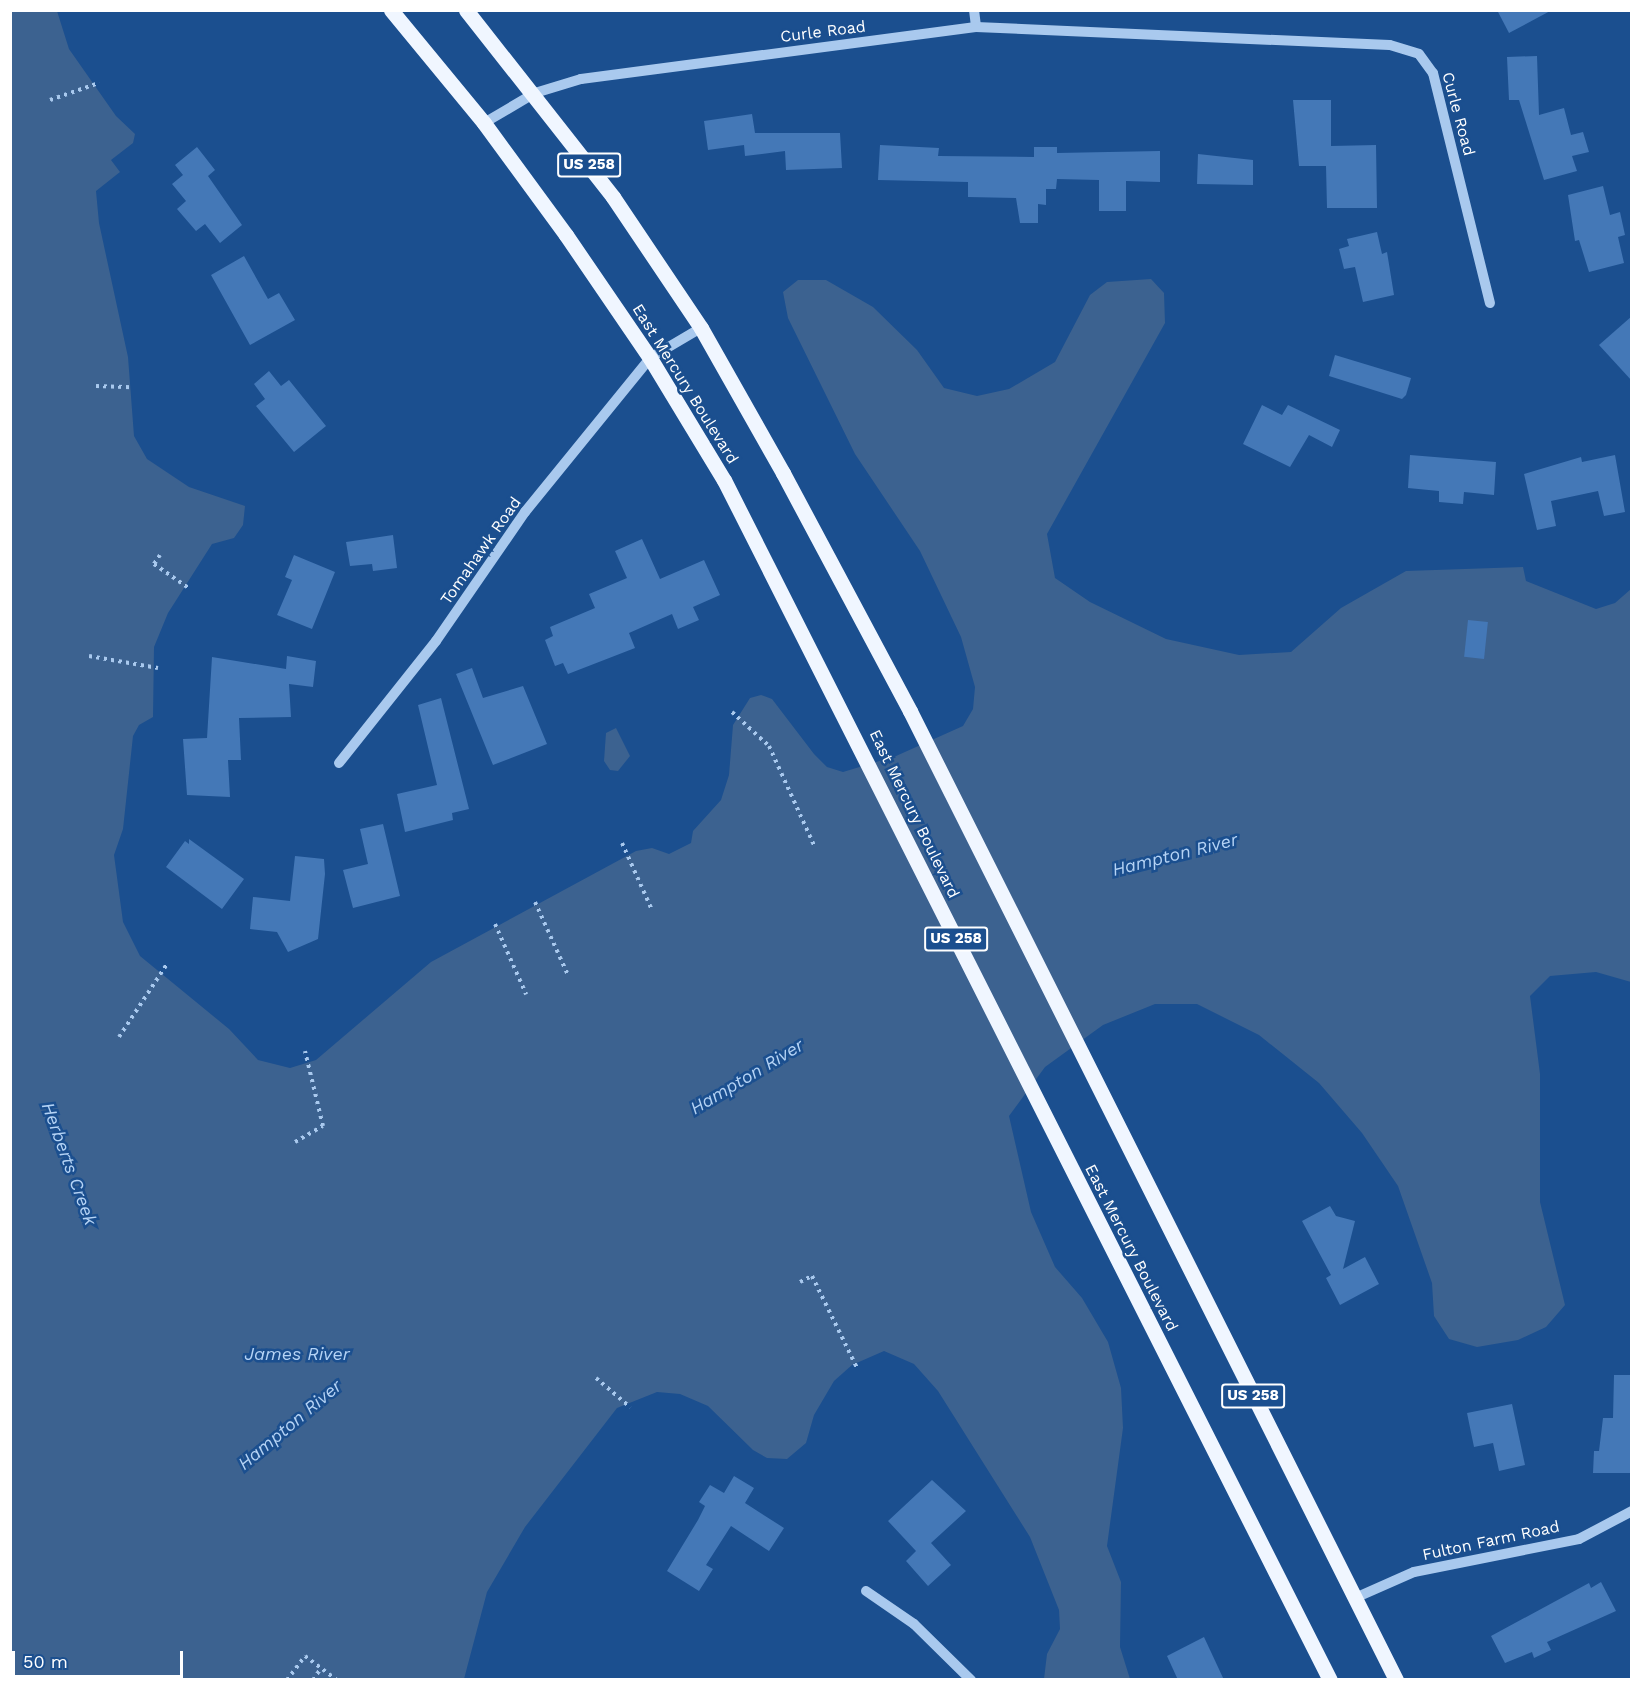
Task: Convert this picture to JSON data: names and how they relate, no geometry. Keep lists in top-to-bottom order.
{
  "streets": {
    "main road": ["US 258", "East Mercury Boulevard"],
    "street": ["Curle Road", "Tomahawk Road", "Fulton Farm Road"]
  },
  "crossings": [
    ["Curle Road", "US 258"],
    ["Curle Road", "East Mercury Boulevard"],
    ["US 258", "Fulton Farm Road"],
    ["East Mercury Boulevard", "Tomahawk Road"]
  ],
  "water": ["Hampton River", "Herberts Creek", "James River"],
  "scale_bar": "50 m"
}
